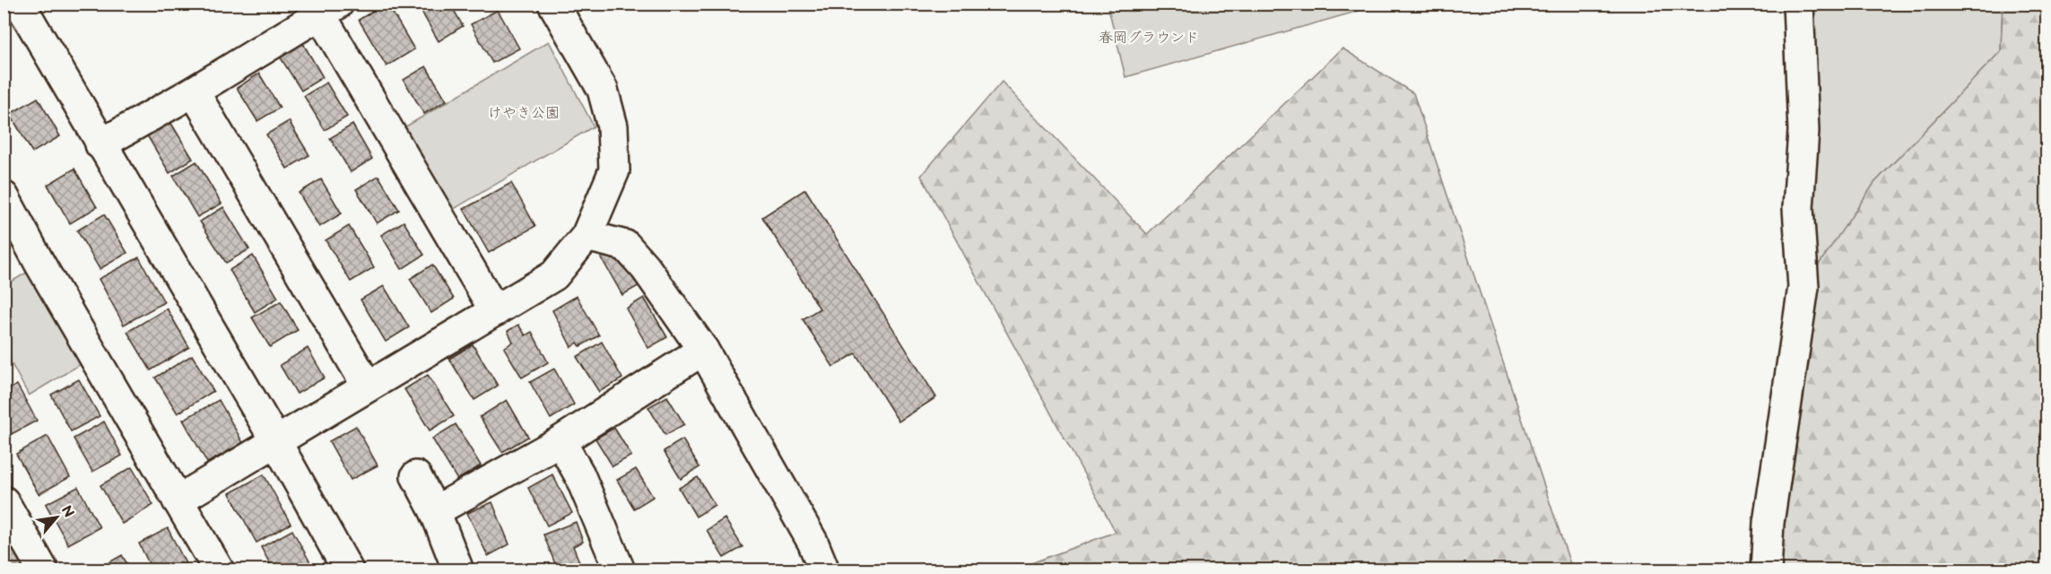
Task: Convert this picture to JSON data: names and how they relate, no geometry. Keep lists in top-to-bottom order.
{
  "parks": ["春岡グラウンド", "けやき公園"],
  "north": "top right"
}
